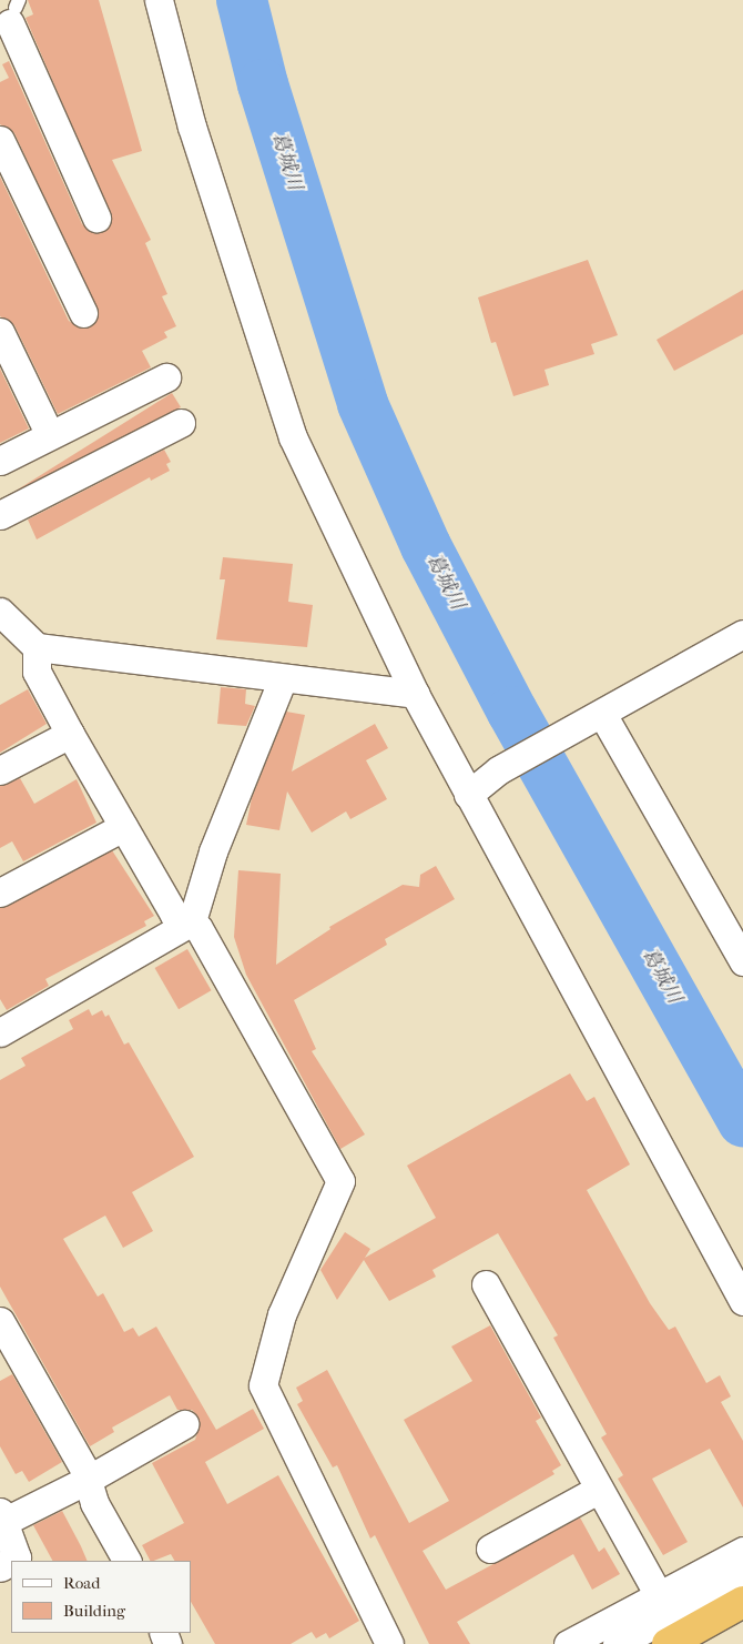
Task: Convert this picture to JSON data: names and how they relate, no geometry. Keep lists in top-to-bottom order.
{
  "water": ["葛城川"],
  "legend": ["Road", "Building"]
}
